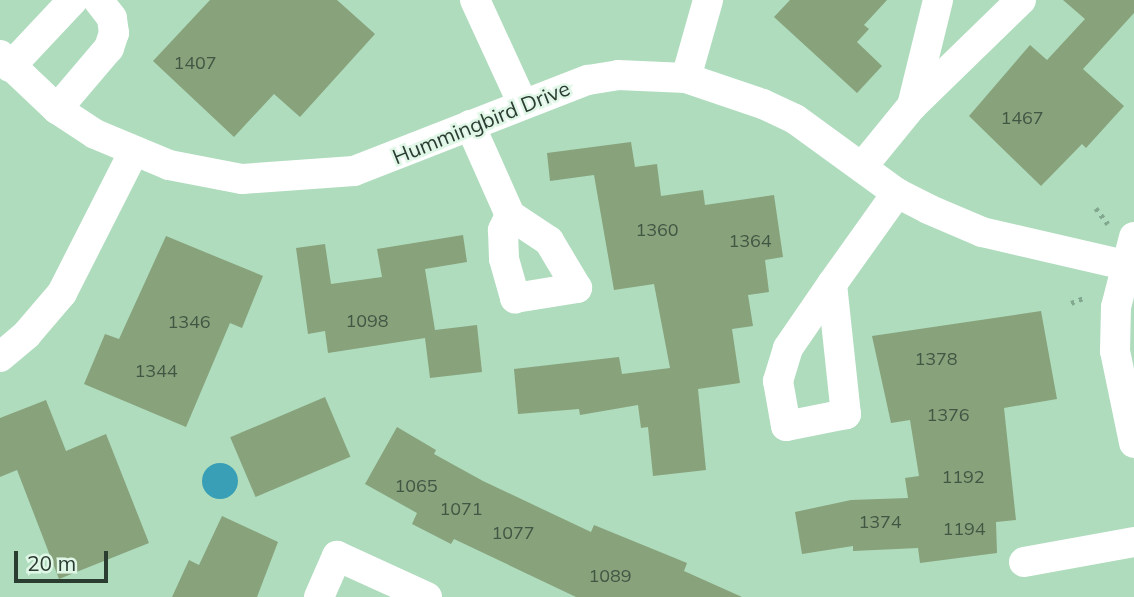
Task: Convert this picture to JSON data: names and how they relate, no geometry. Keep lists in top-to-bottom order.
{
  "streets": {
    "street": ["Hummingbird Drive"]
  },
  "house_numbers": [
    "1407",
    "1467",
    "1360",
    "1364",
    "1098",
    "1346",
    "1378",
    "1344",
    "1376",
    "1192",
    "1065",
    "1071",
    "1374",
    "1194",
    "1077",
    "1089"
  ],
  "scale_bar": "20 m"
}
